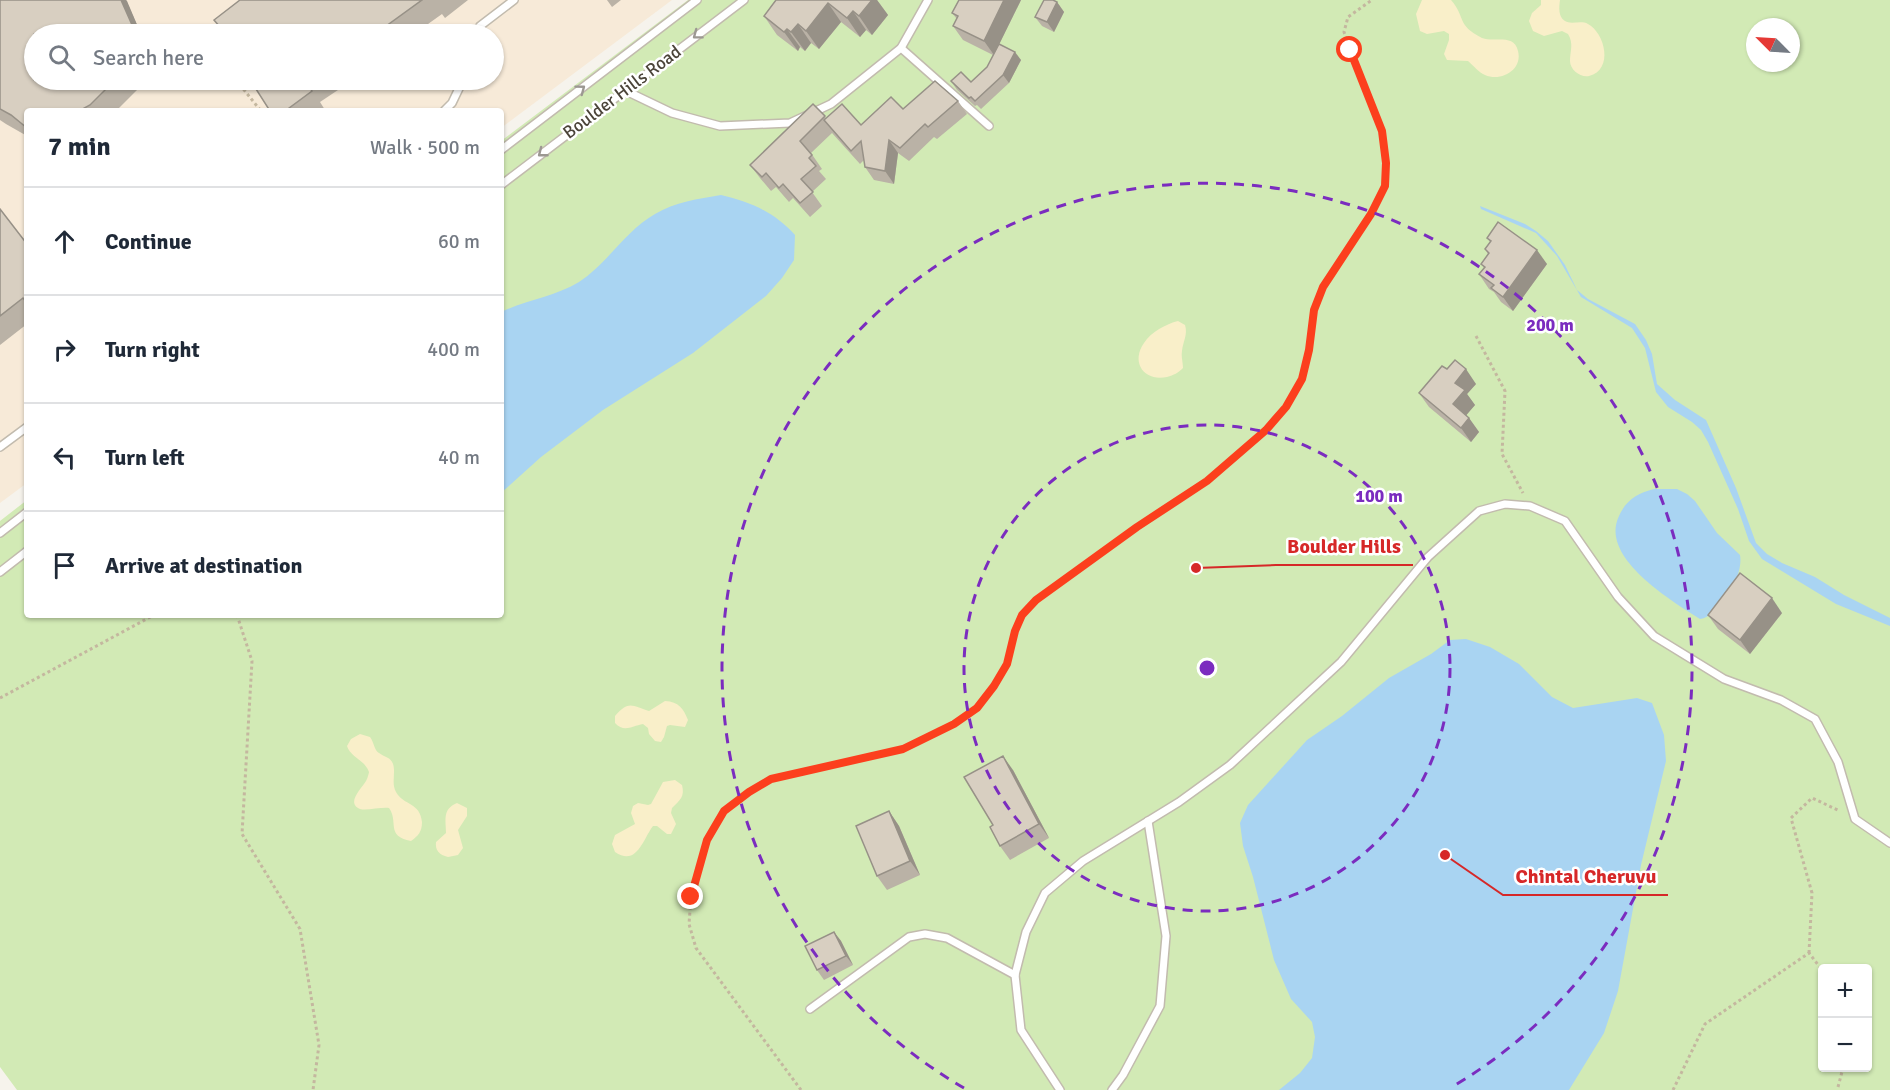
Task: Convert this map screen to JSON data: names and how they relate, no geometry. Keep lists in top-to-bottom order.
{
  "streets": {
    "lane": ["Boulder Hills Road"]
  },
  "places": ["Boulder Hills", "Chintal Cheruvu"],
  "north": "top left",
  "page": {
    "search": "Search here",
    "heading": ["7 min", "Walk · 500 m"],
    "list": [
      ["Continue", "60 m"],
      ["Turn right", "400 m"],
      ["Turn left", "40 m"],
      "Arrive at destination"
    ],
    "map_buttons": ["+", "−"]
  },
  "rings": ["200 m", "100 m"]
}
